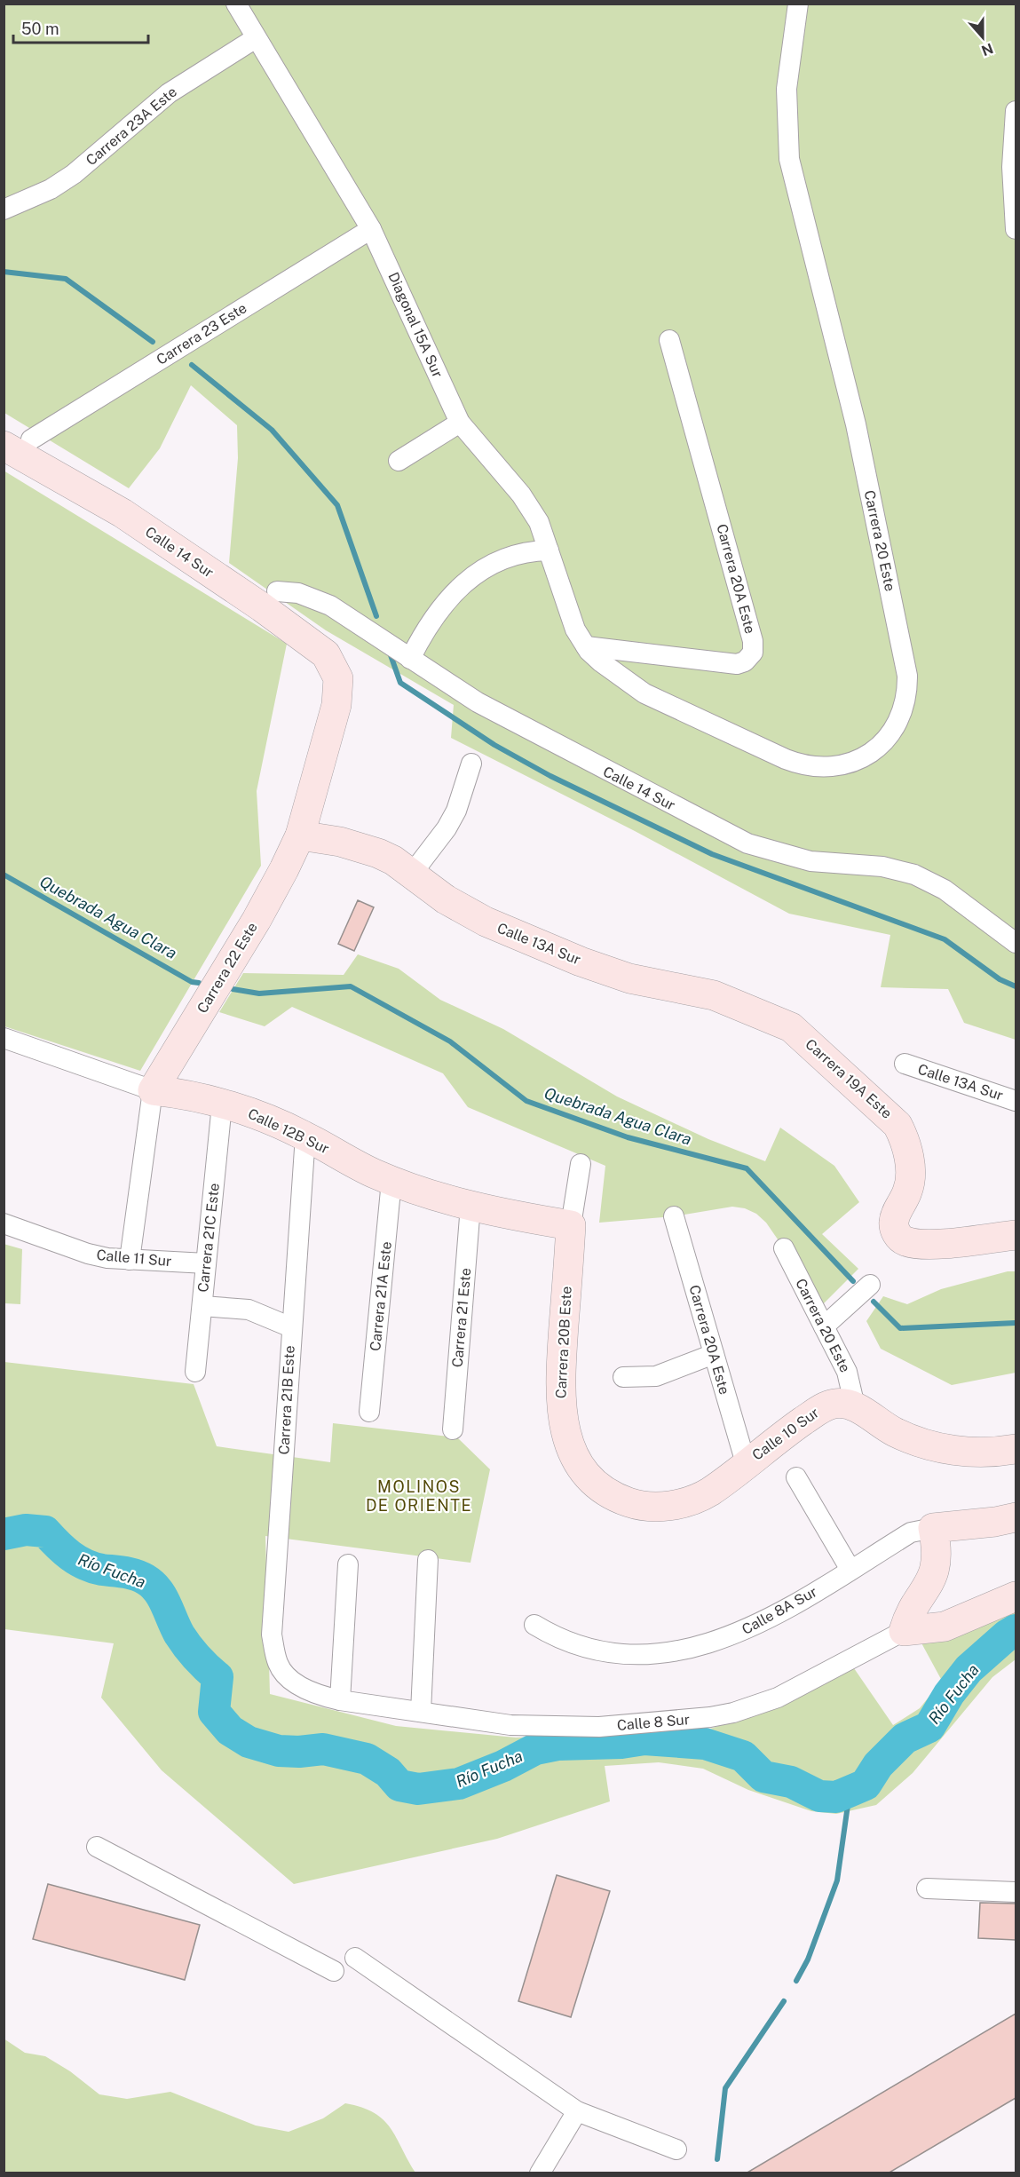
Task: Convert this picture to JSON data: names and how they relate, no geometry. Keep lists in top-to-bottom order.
{
  "streets": {
    "street": [
      "Carrera 23A Este",
      "Diagonal 15A Sur",
      "Carrera 23 Este",
      "Carrera 20 Este",
      "Calle 14 Sur",
      "Carrera 20A Este",
      "Calle 13A Sur",
      "Carrera 22 Este",
      "Carrera 19A Este",
      "Calle 12B Sur",
      "Carrera 21C Este",
      "Calle 11 Sur",
      "Carrera 21A Este",
      "Carrera 21 Este",
      "Carrera 20B Este",
      "Carrera 21B Este",
      "Calle 10 Sur",
      "Calle 8A Sur",
      "Calle 8 Sur"
    ]
  },
  "crossings": [
    ["Carrera 23A Este", "Diagonal 15A Sur"],
    ["Diagonal 15A Sur", "Carrera 23 Este"],
    ["Diagonal 15A Sur", "Carrera 20 Este"],
    ["Diagonal 15A Sur", "Carrera 20A Este"],
    ["Carrera 23 Este", "Calle 14 Sur"],
    ["Carrera 20 Este", "Carrera 20A Este"],
    ["Carrera 20 Este", "Calle 10 Sur"],
    ["Calle 14 Sur", "Carrera 22 Este"],
    ["Carrera 20A Este", "Calle 10 Sur"],
    ["Calle 13A Sur", "Carrera 22 Este"],
    ["Calle 13A Sur", "Carrera 19A Este"],
    ["Carrera 22 Este", "Calle 12B Sur"],
    ["Carrera 22 Este", "Calle 11 Sur"],
    ["Calle 12B Sur", "Carrera 21C Este"],
    ["Calle 12B Sur", "Carrera 21A Este"],
    ["Calle 12B Sur", "Carrera 21 Este"],
    ["Calle 12B Sur", "Carrera 20B Este"],
    ["Calle 12B Sur", "Carrera 21B Este"],
    ["Carrera 21C Este", "Calle 11 Sur"],
    ["Carrera 20B Este", "Calle 10 Sur"],
    ["Carrera 21B Este", "Calle 8 Sur"]
  ],
  "districts": ["MOLINOS DE ORIENTE"],
  "water": ["Quebrada Agua Clara", "Río Fucha"],
  "scale_bar": "50 m",
  "north": "bottom"
}
